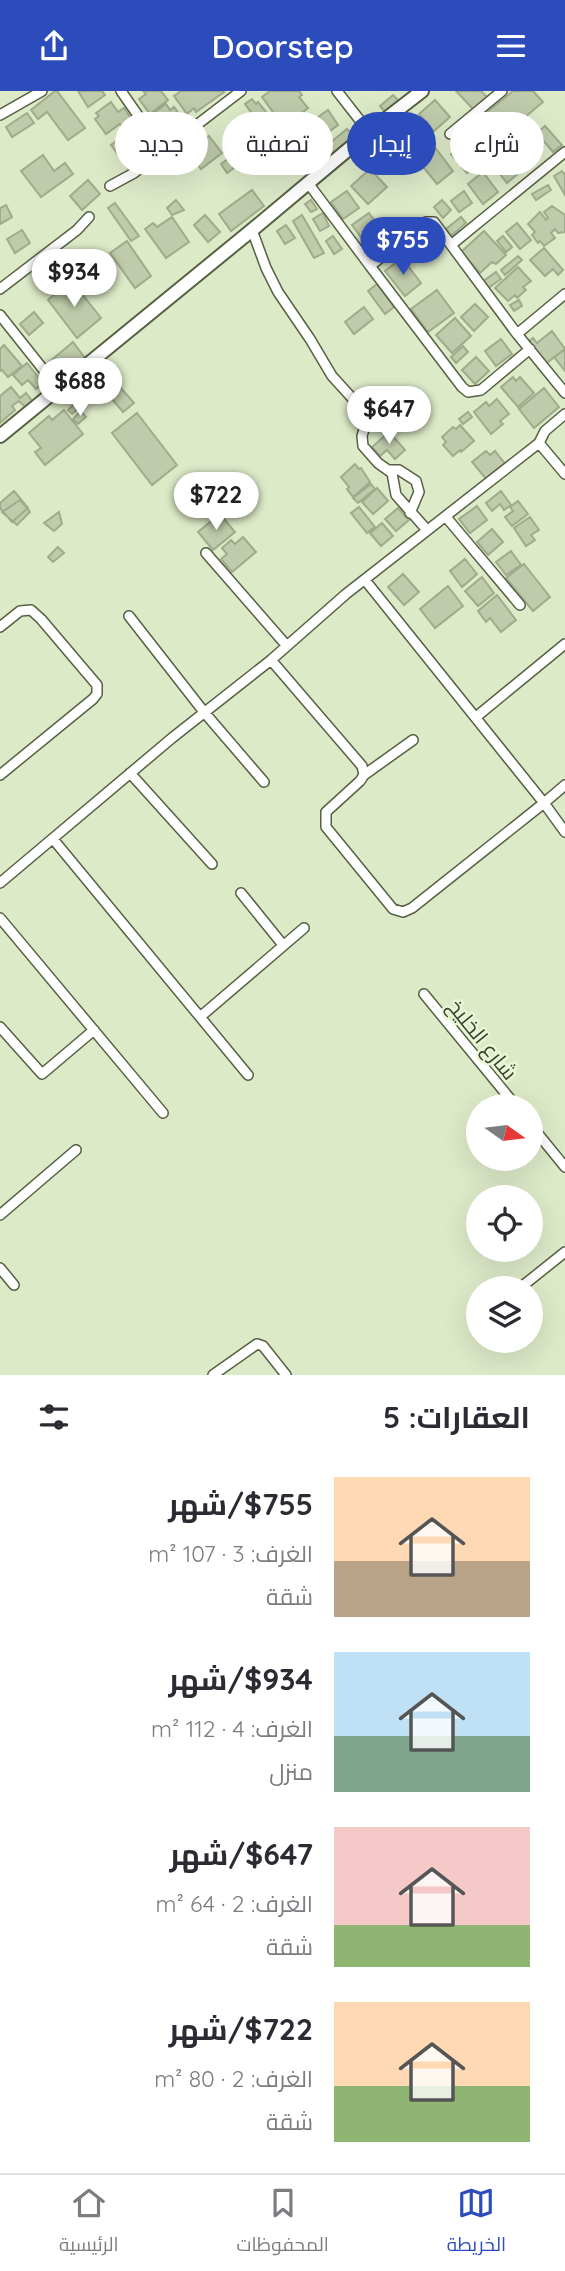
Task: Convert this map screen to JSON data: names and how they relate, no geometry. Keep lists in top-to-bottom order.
{
  "streets": {
    "street": ["شارع الخليخ"]
  },
  "north": "right",
  "page": {
    "header": "Doorstep",
    "chip": [
      "شراء",
      "إيجار",
      "تصفية",
      "جديد"
    ],
    "price": [
      "$755",
      "$934",
      "$688",
      "$647",
      "$722"
    ],
    "heading": "العقارات: 5",
    "list": [
      {
        "name": "$755/شهر",
        "note": "الغرف: 3 · 107 m² · شقة"
      },
      {
        "name": "$934/شهر",
        "note": "الغرف: 4 · 112 m² · منزل"
      },
      {
        "name": "$647/شهر",
        "note": "الغرف: 2 · 64 m² · شقة"
      },
      {
        "name": "$722/شهر",
        "note": "الغرف: 2 · 80 m² · شقة"
      }
    ],
    "tabs": ["الخريطة", "المحفوظات", "الرئيسية"]
  }
}
